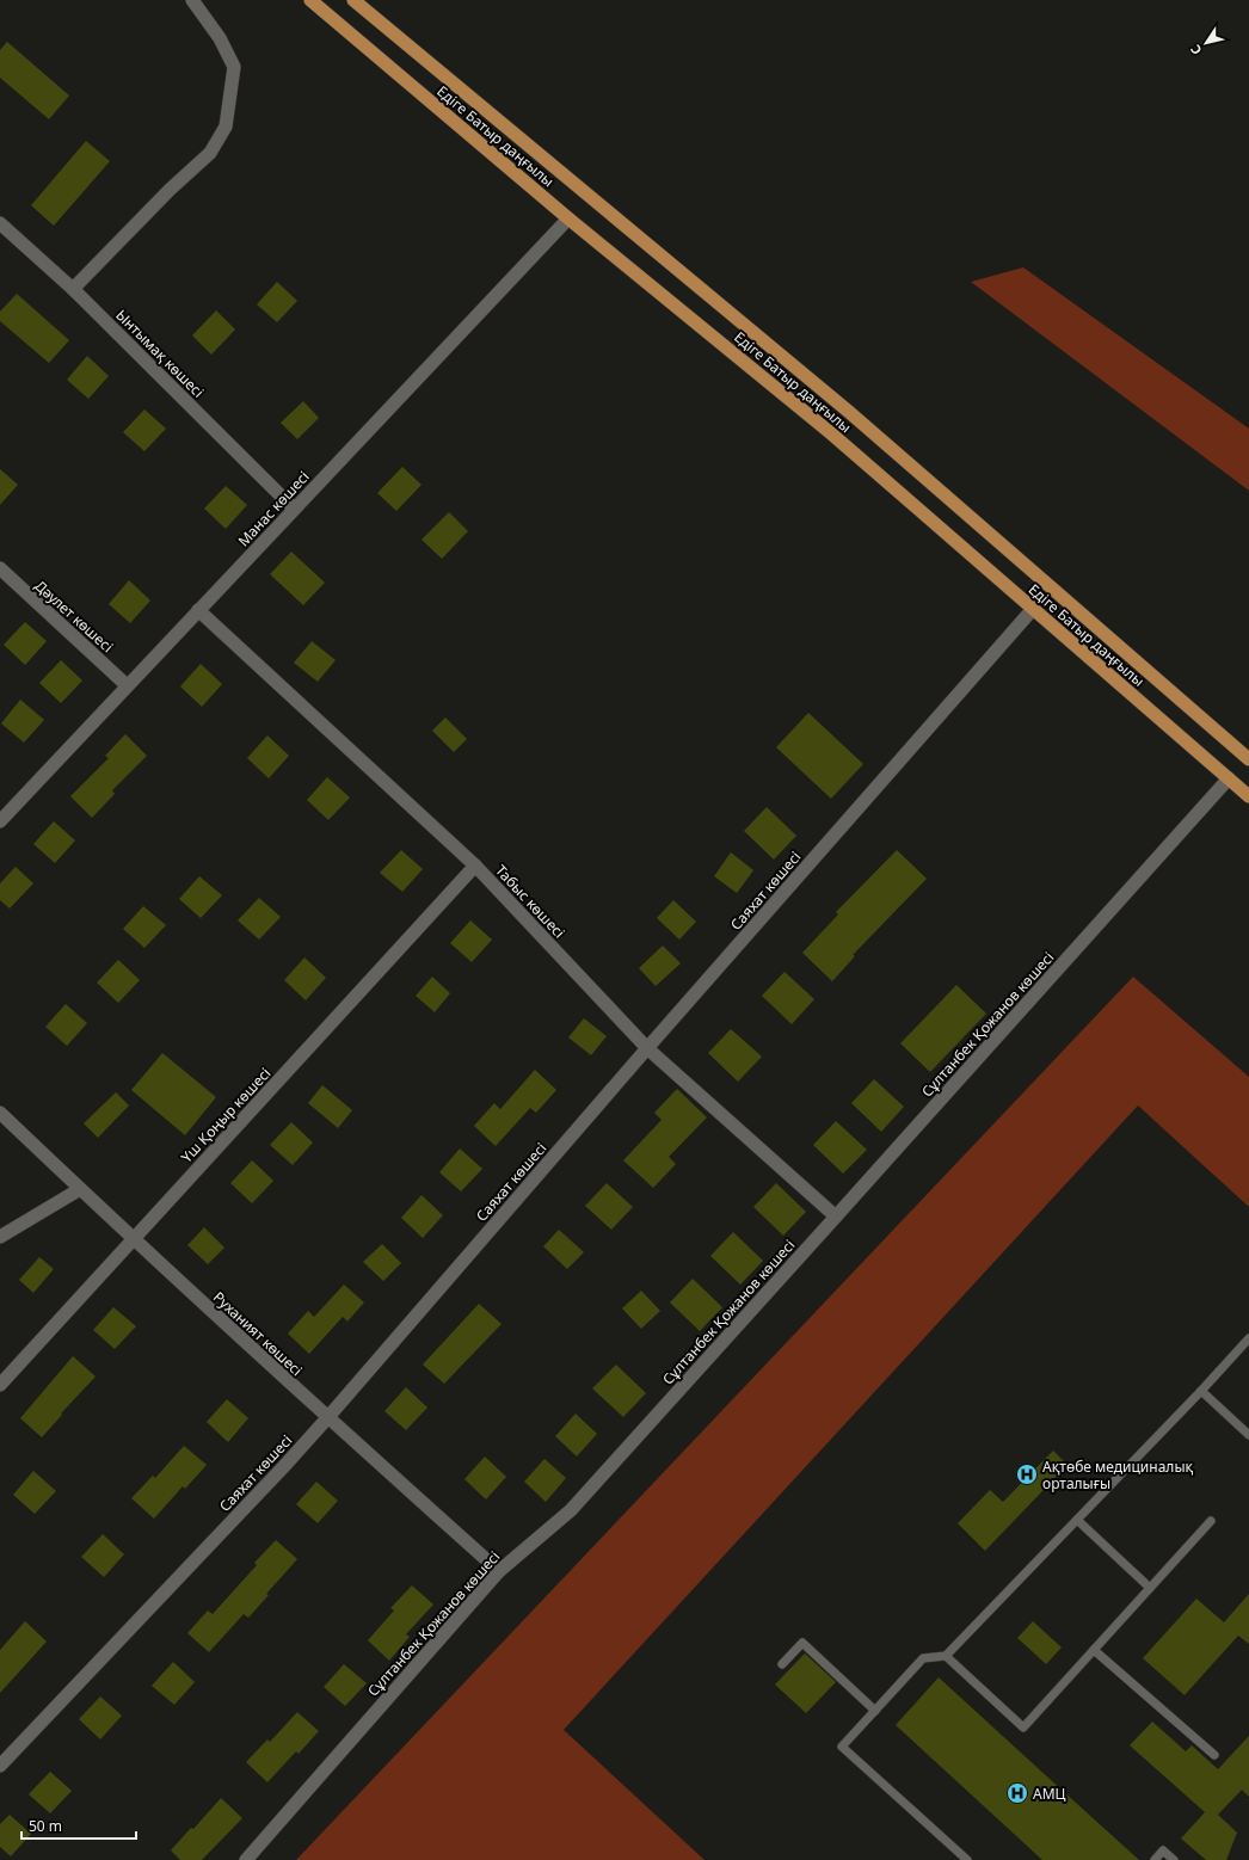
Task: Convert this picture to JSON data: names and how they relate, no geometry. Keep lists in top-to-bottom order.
{
  "streets": {
    "main road": ["Едіге Батыр даңғылы"],
    "street": [
      "Ынтымақ көшесі",
      "Манас көшесі",
      "Дәулет көшесі",
      "Саяхат көшесі",
      "Табыс көшесі",
      "Сұлтанбек Қожанов көшесі",
      "Үш Қоңыр көшесі",
      "Руханият көшесі"
    ]
  },
  "crossings": [
    ["Едіге Батыр даңғылы", "Манас көшесі"],
    ["Едіге Батыр даңғылы", "Саяхат көшесі"],
    ["Едіге Батыр даңғылы", "Сұлтанбек Қожанов көшесі"],
    ["Ынтымақ көшесі", "Манас көшесі"],
    ["Манас көшесі", "Дәулет көшесі"],
    ["Манас көшесі", "Табыс көшесі"],
    ["Саяхат көшесі", "Табыс көшесі"],
    ["Саяхат көшесі", "Руханият көшесі"],
    ["Табыс көшесі", "Сұлтанбек Қожанов көшесі"],
    ["Табыс көшесі", "Үш Қоңыр көшесі"],
    ["Сұлтанбек Қожанов көшесі", "Руханият көшесі"],
    ["Үш Қоңыр көшесі", "Руханият көшесі"]
  ],
  "places": {
    "hospital": ["Ақтөбе медициналық орталығы", "АМЦ"]
  },
  "scale_bar": "50 m",
  "north": "bottom left"
}
